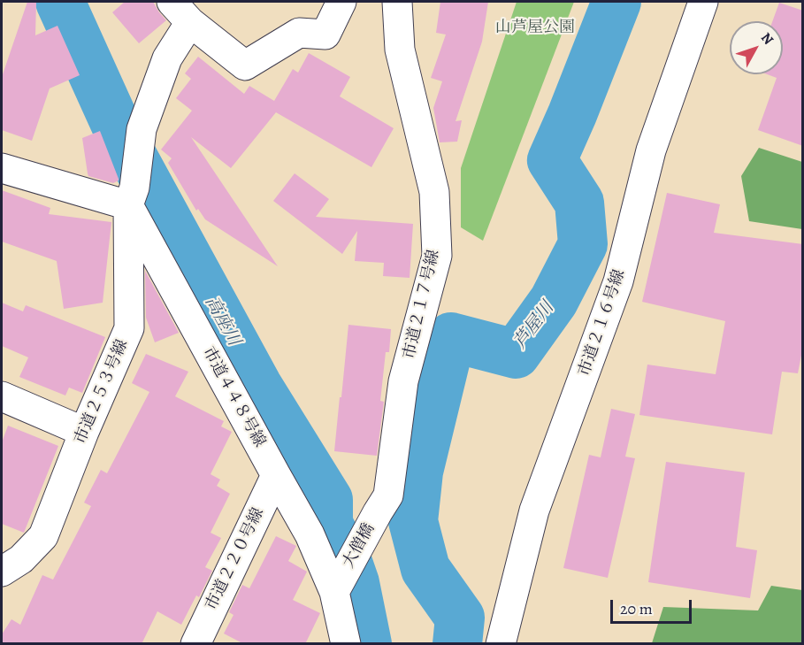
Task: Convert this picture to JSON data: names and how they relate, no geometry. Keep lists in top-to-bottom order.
{
  "streets": {
    "street": [
      "市道２１７号線",
      "市道２１６号線",
      "市道２５３号線",
      "市道４４８号線",
      "大僧橋",
      "市道２２０号線"
    ]
  },
  "crossings": [
    ["市道２１７号線", "大僧橋"],
    ["市道２５３号線", "市道４４８号線"],
    ["市道４４８号線", "大僧橋"],
    ["市道４４８号線", "市道２２０号線"]
  ],
  "water": ["高座川", "芦屋川"],
  "parks": ["山芦屋公園"],
  "scale_bar": "20 m",
  "north": "top right"
}
